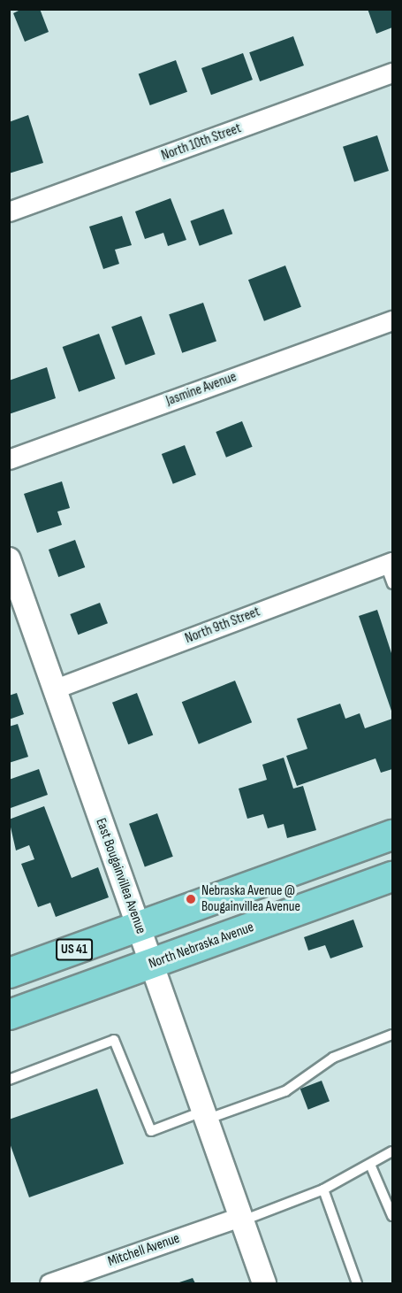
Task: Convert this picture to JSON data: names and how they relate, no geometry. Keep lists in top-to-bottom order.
{
  "streets": {
    "main road": ["North Nebraska Avenue", "US 41"],
    "street": [
      "North 10th Street",
      "Jasmine Avenue",
      "North 9th Street",
      "East Bougainvillea Avenue",
      "Mitchell Avenue"
    ]
  },
  "crossings": [
    ["North 9th Street", "East Bougainvillea Avenue"],
    ["East Bougainvillea Avenue", "North Nebraska Avenue"],
    ["East Bougainvillea Avenue", "US 41"],
    ["East Bougainvillea Avenue", "Mitchell Avenue"]
  ],
  "places": ["Nebraska Avenue @ Bougainvillea Avenue"]
}
